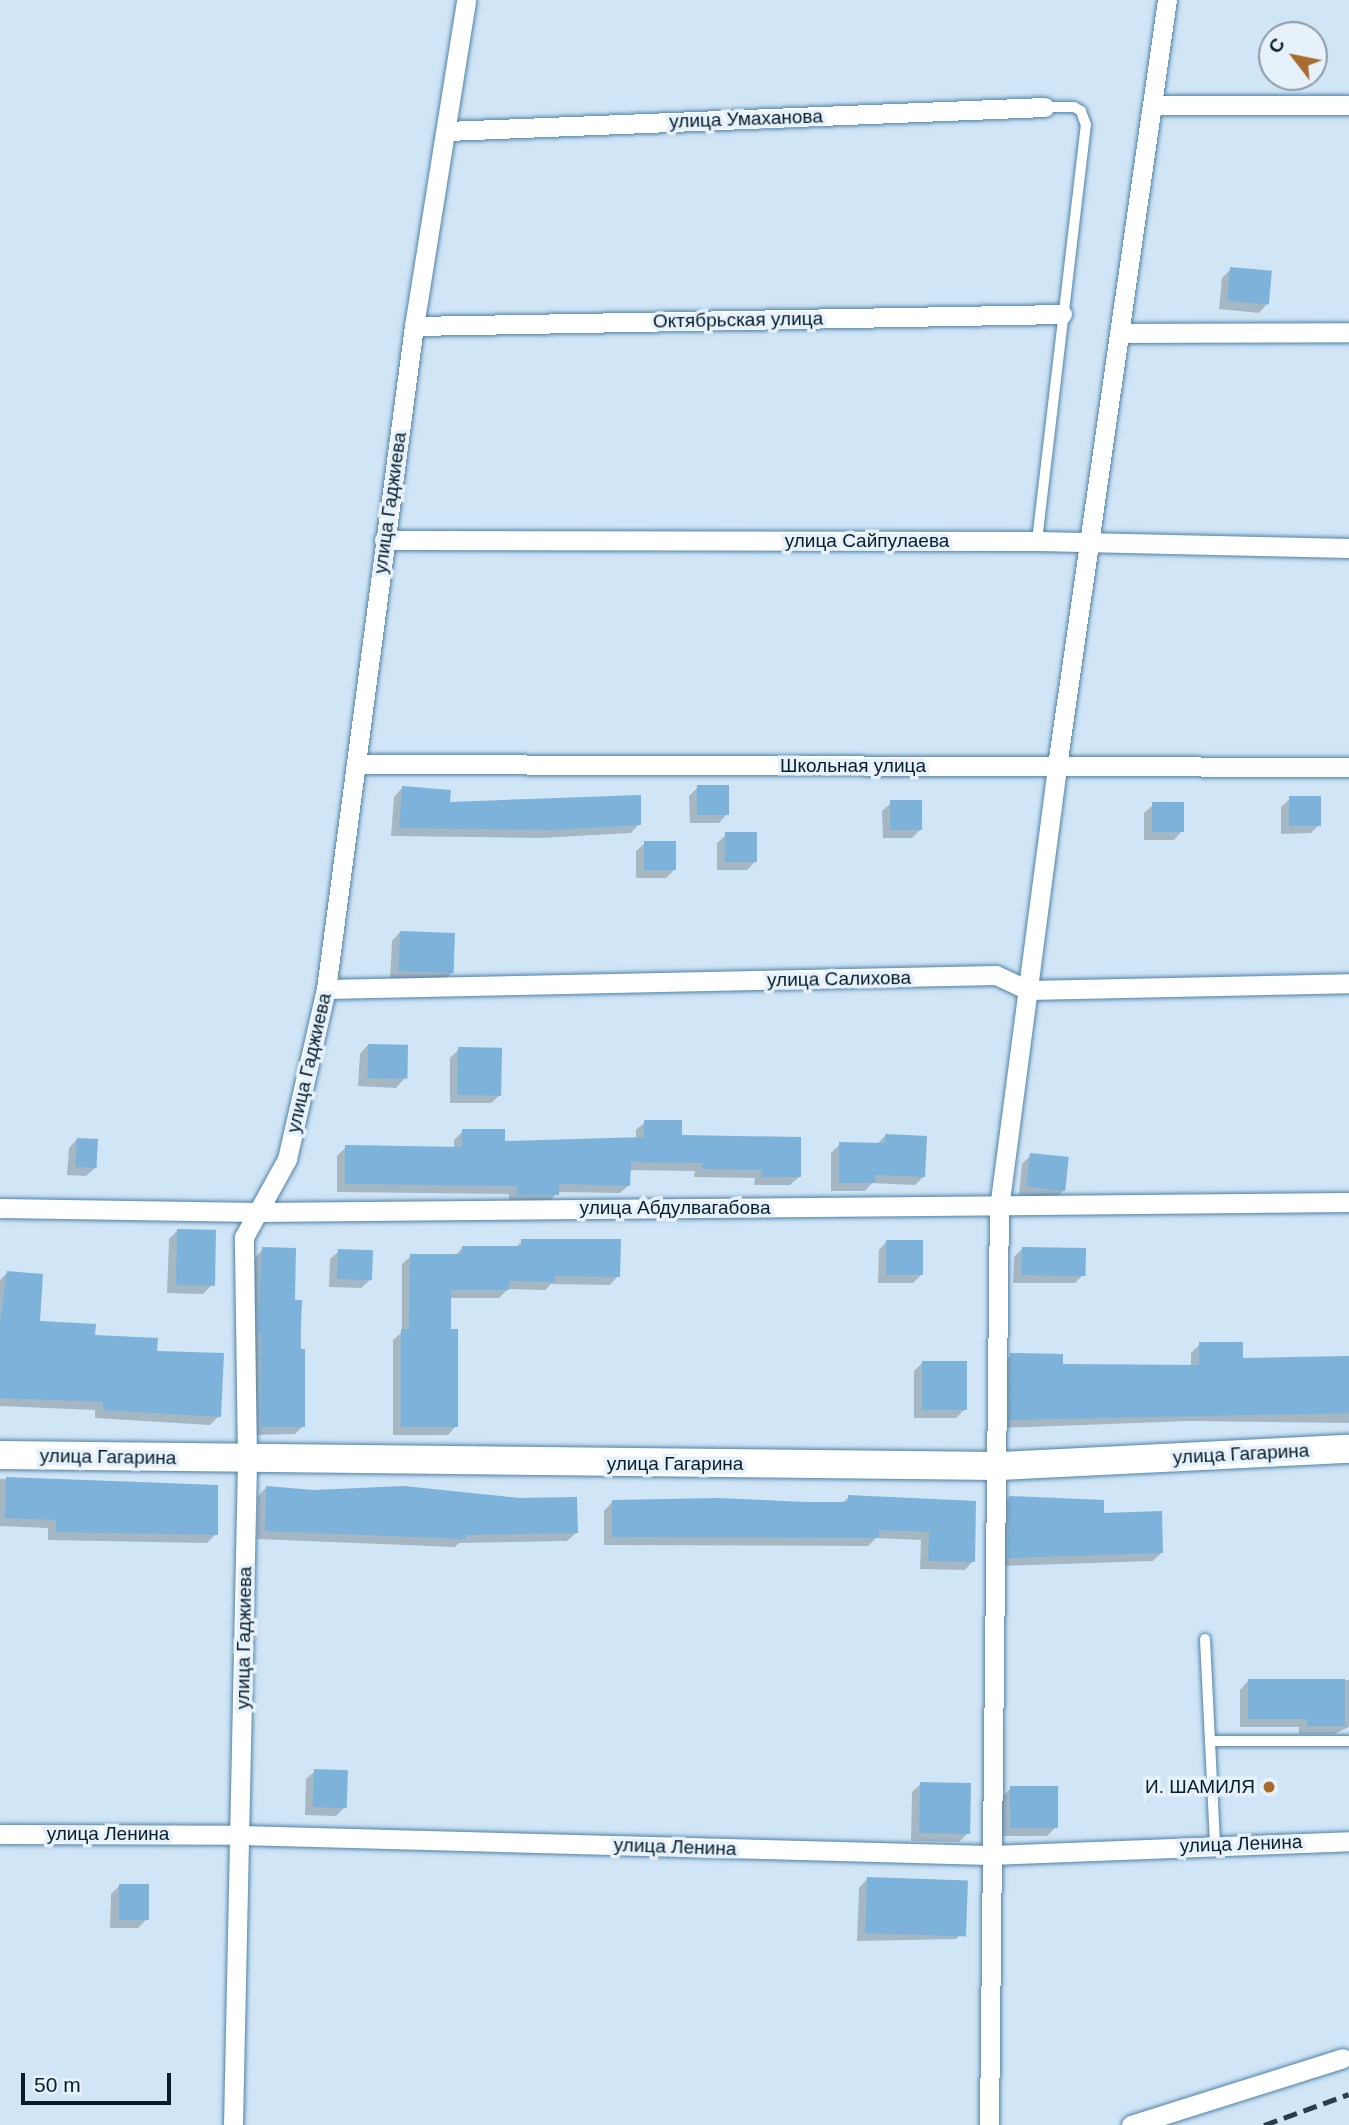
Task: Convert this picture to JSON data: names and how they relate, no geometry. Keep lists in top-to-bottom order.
{
  "streets": {
    "street": [
      "улица Умаханова",
      "Октябрьская улица",
      "улица Гаджиева",
      "улица Сайпулаева",
      "Школьная улица",
      "улица Салихова",
      "улица Абдулвагабова",
      "улица Гагарина",
      "улица Ленина"
    ]
  },
  "crossings": [
    ["улица Умаханова", "улица Гаджиева"],
    ["Октябрьская улица", "улица Гаджиева"],
    ["улица Гаджиева", "улица Сайпулаева"],
    ["улица Гаджиева", "Школьная улица"],
    ["улица Гаджиева", "улица Салихова"],
    ["улица Гаджиева", "улица Абдулвагабова"],
    ["улица Гаджиева", "улица Гагарина"],
    ["улица Гаджиева", "улица Ленина"]
  ],
  "places": ["И. ШАМИЛЯ"],
  "scale_bar": "50 m",
  "north": "top left"
}
